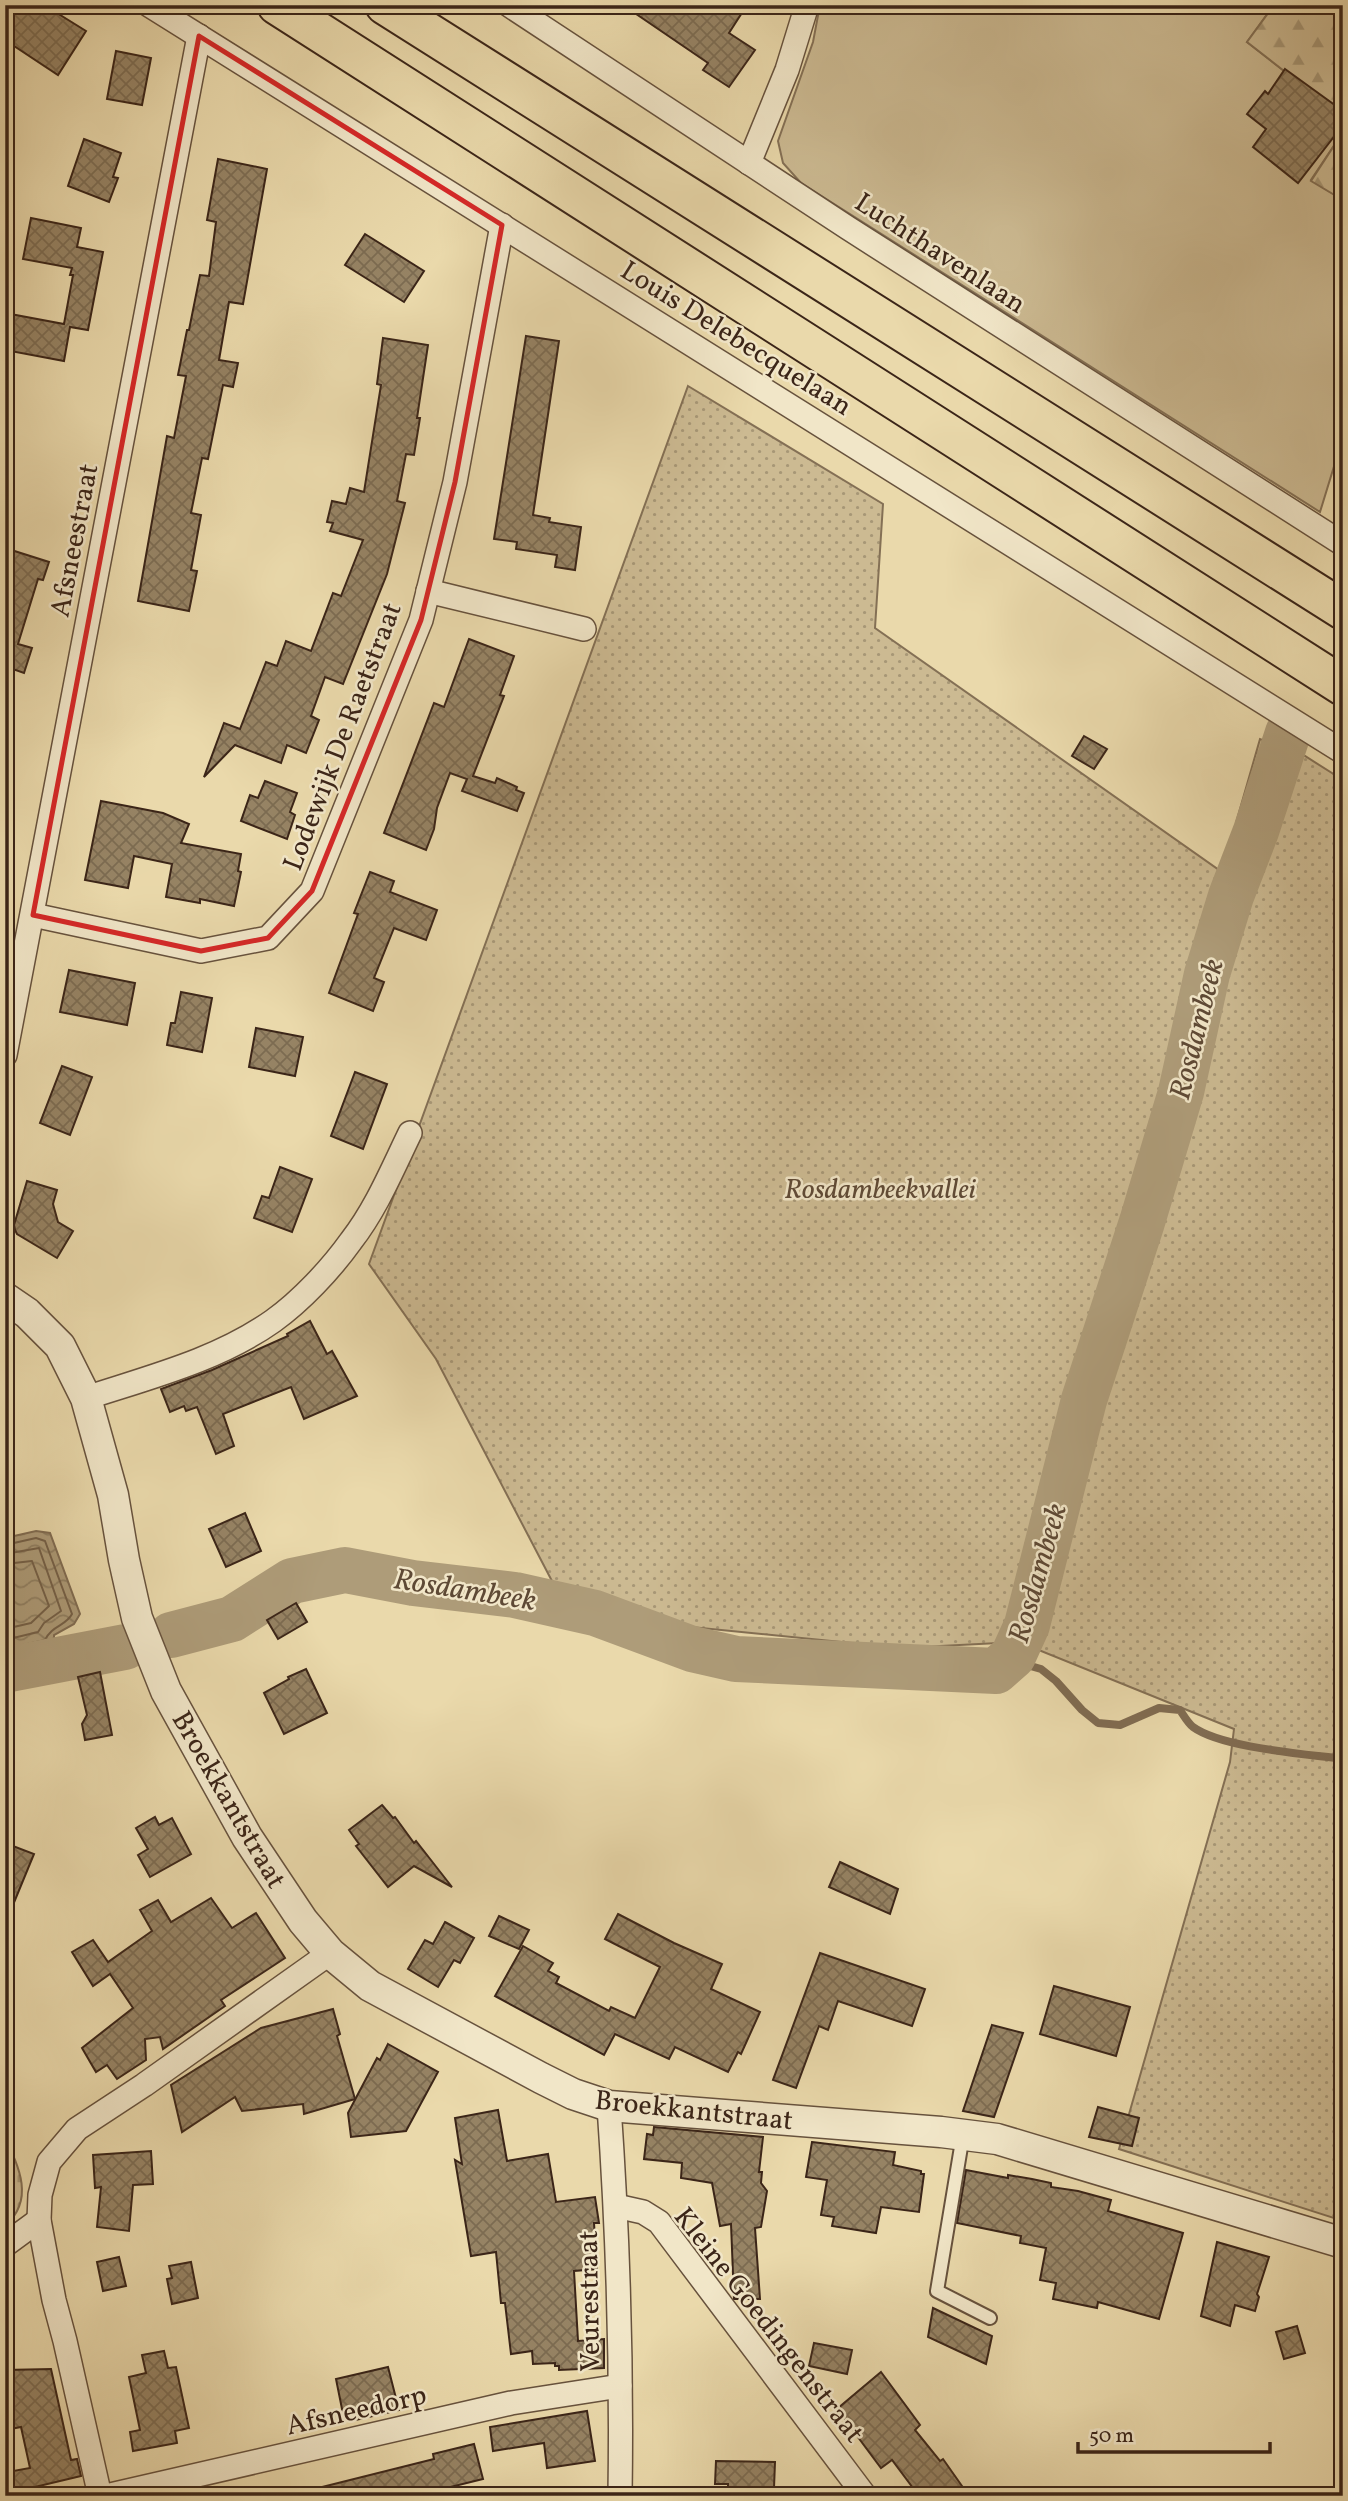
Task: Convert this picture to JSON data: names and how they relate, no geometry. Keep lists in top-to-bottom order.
{
  "streets": {
    "street": [
      "Luchthavenlaan",
      "Louis Delebecquelaan",
      "Afsneestraat",
      "Lodewijk De Raetstraat",
      "Broekkantstraat",
      "Veurestraat",
      "Kleine Goedingenstraat",
      "Afsneedorp"
    ]
  },
  "crossings": [
    ["Louis Delebecquelaan", "Afsneestraat"],
    ["Louis Delebecquelaan", "Lodewijk De Raetstraat"],
    ["Afsneestraat", "Lodewijk De Raetstraat"],
    ["Broekkantstraat", "Veurestraat"],
    ["Veurestraat", "Kleine Goedingenstraat"],
    ["Veurestraat", "Afsneedorp"]
  ],
  "water": ["Rosdambeek"],
  "parks": ["Rosdambeekvallei"],
  "scale_bar": "50 m"
}
